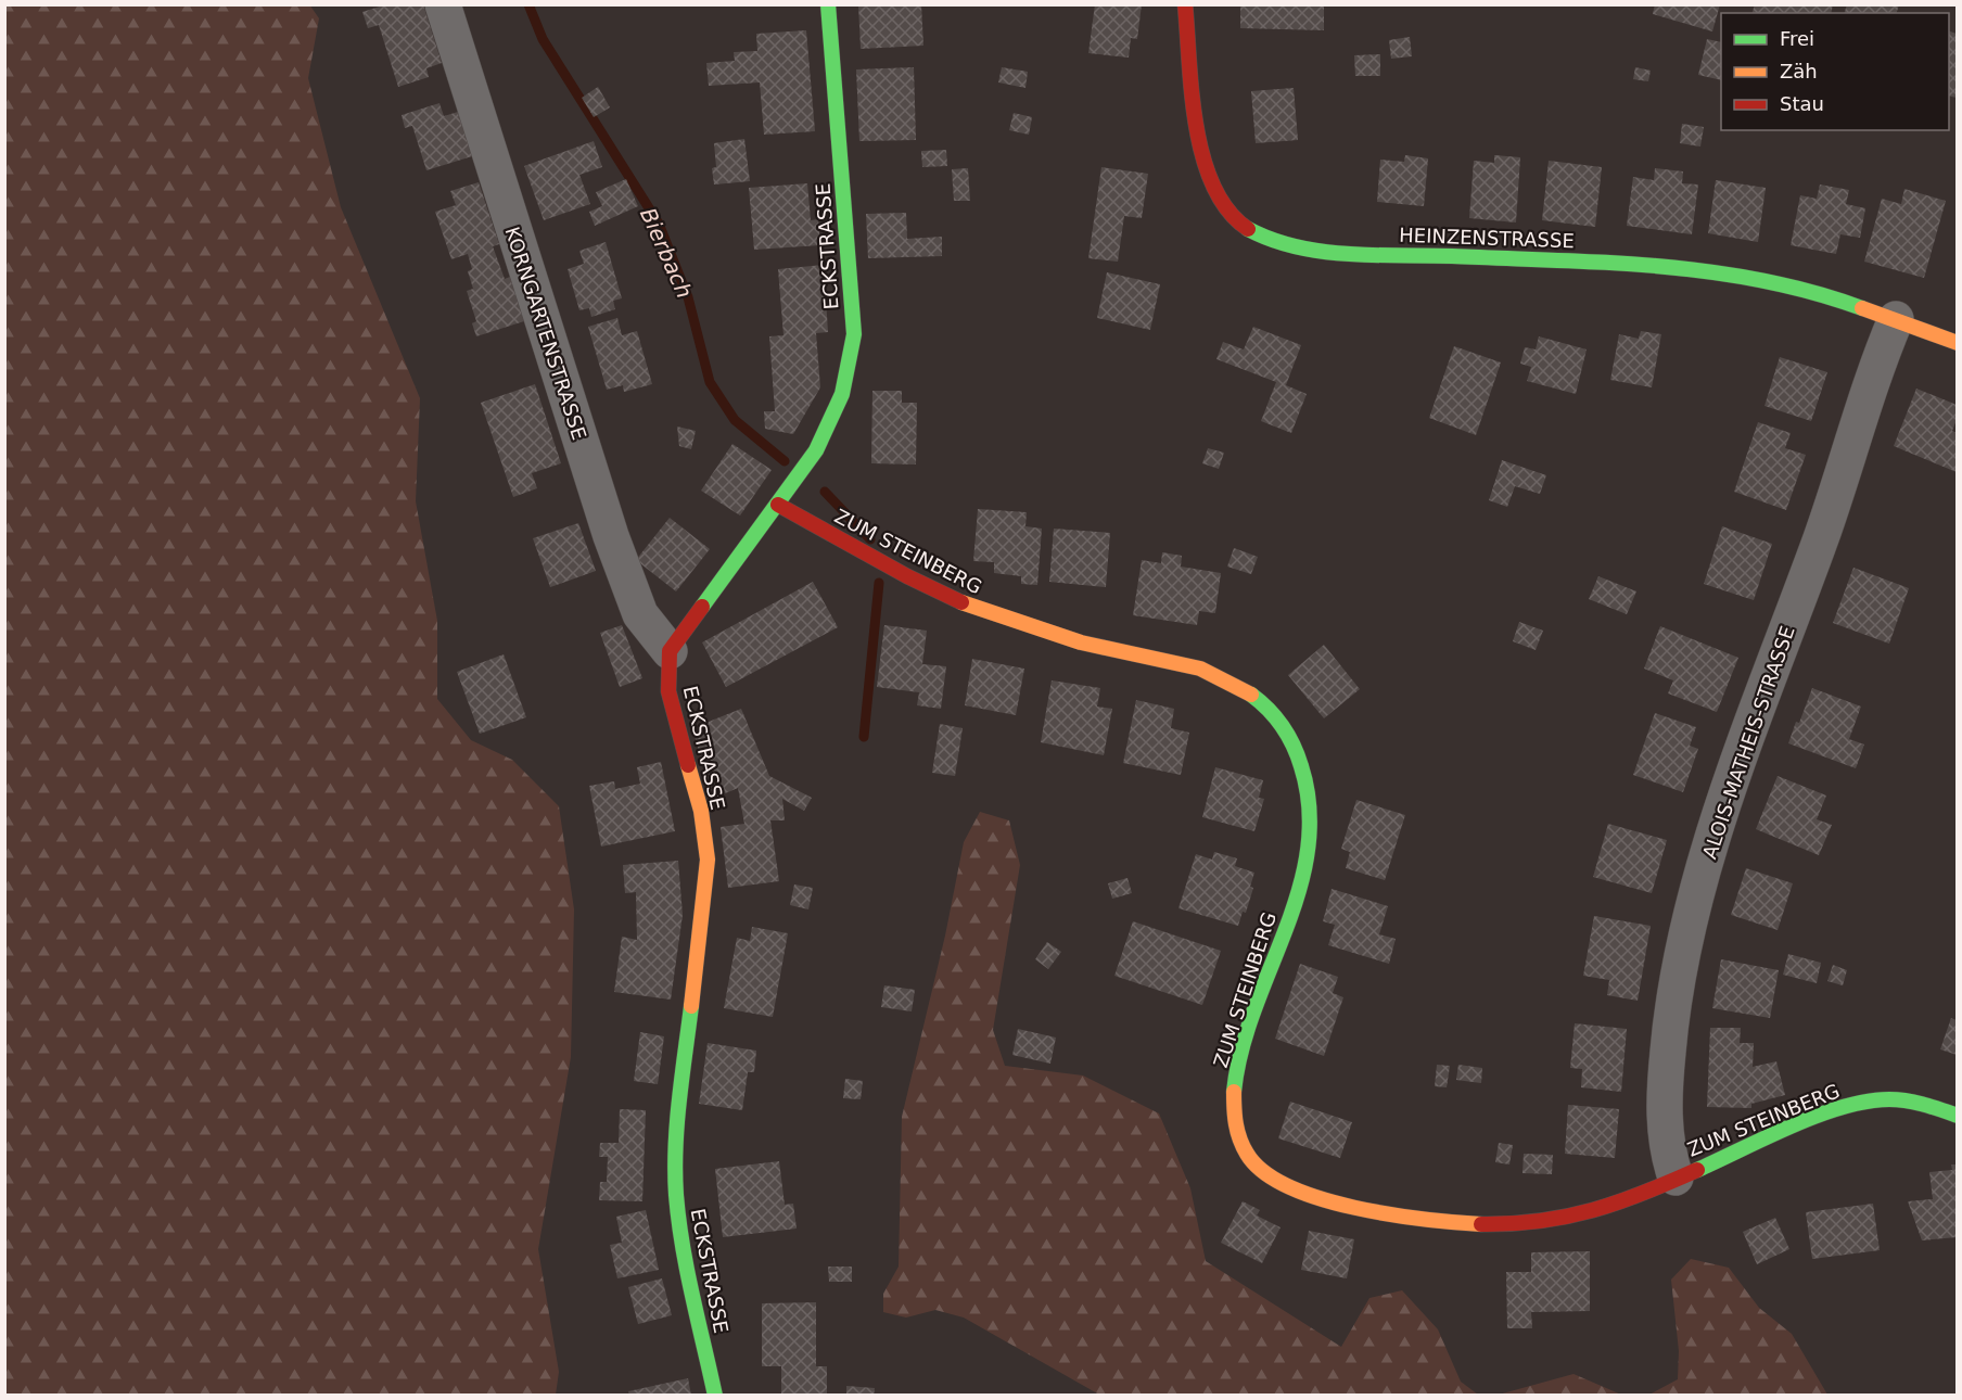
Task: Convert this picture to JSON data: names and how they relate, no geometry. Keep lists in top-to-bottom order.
{
  "streets": {
    "street": [
      "HEINZENSTRASSE",
      "ECKSTRASSE",
      "KORNGARTENSTRASSE",
      "ZUM STEINBERG",
      "ALOIS-MATHEIS-STRASSE"
    ]
  },
  "crossings": [
    ["HEINZENSTRASSE", "ALOIS-MATHEIS-STRASSE"],
    ["ECKSTRASSE", "KORNGARTENSTRASSE"],
    ["ECKSTRASSE", "ZUM STEINBERG"],
    ["ZUM STEINBERG", "ALOIS-MATHEIS-STRASSE"]
  ],
  "water": ["Bierbach"],
  "legend": ["Frei", "Zäh", "Stau"]
}
